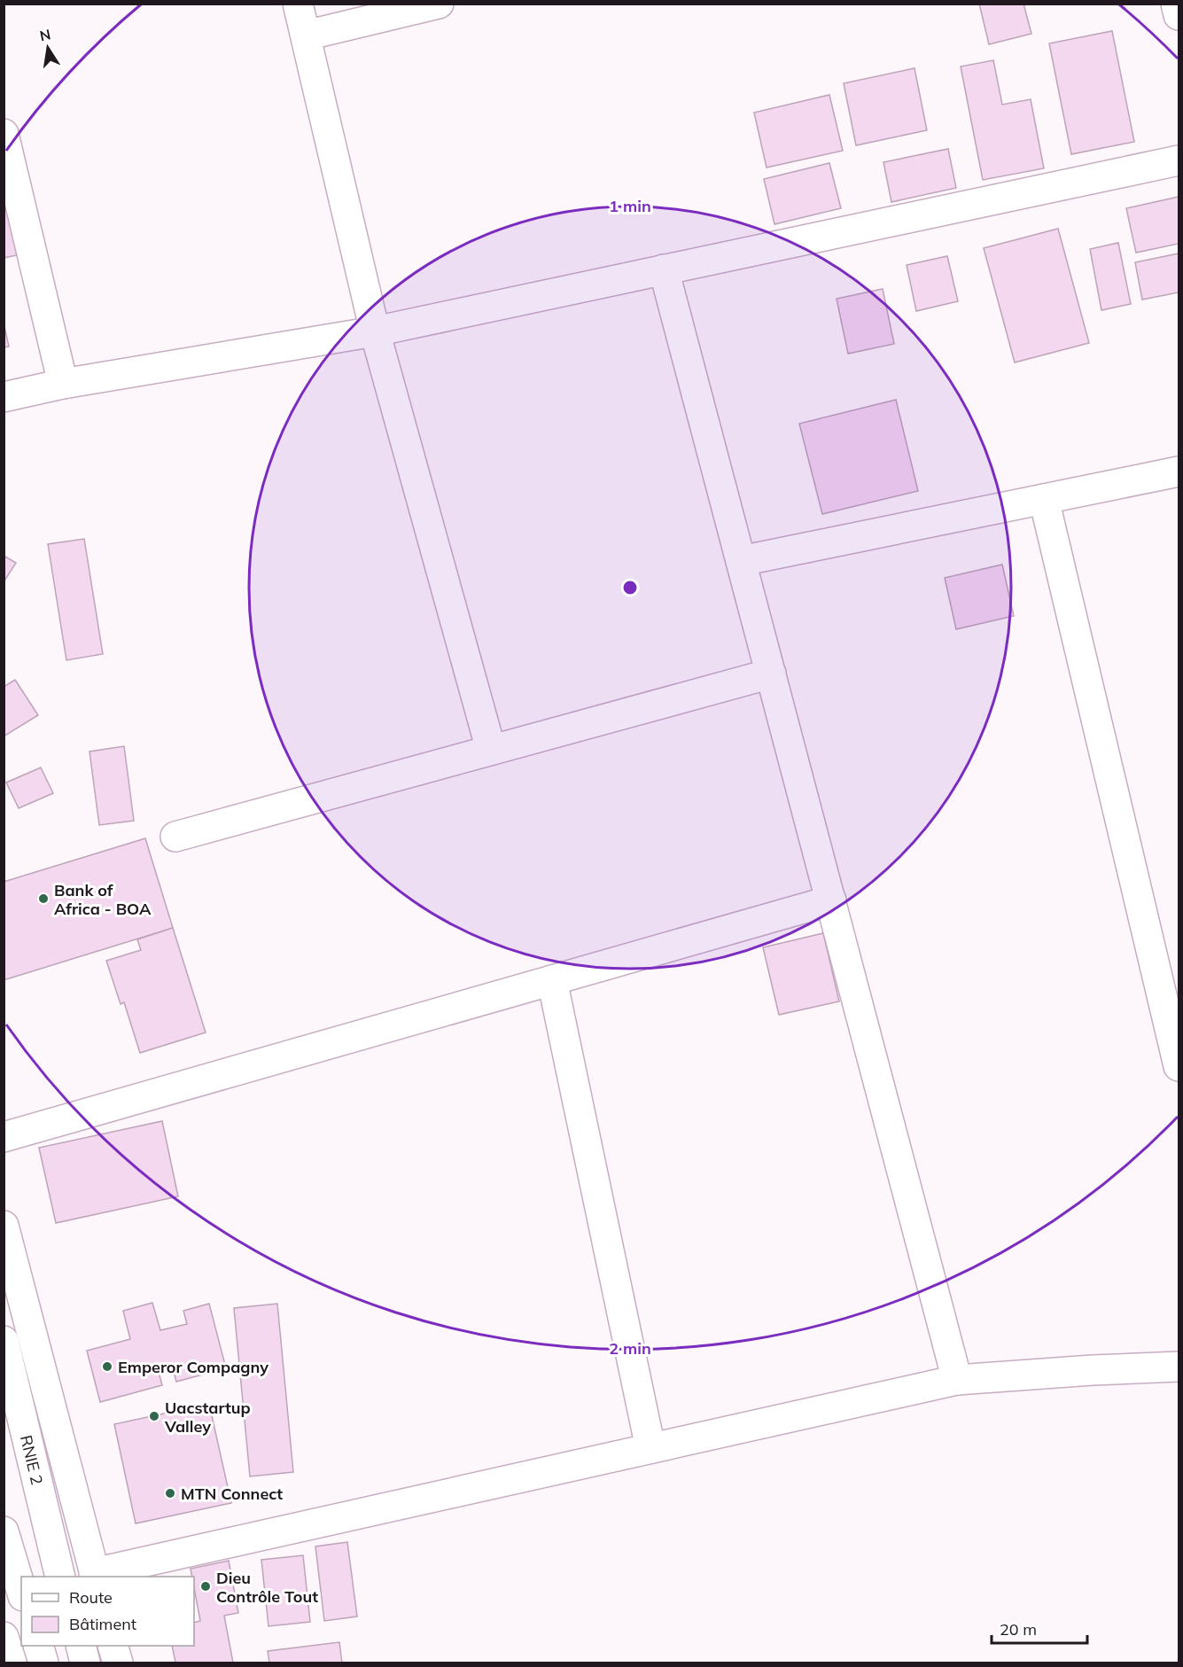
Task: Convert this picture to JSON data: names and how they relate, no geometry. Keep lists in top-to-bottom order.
{
  "streets": {
    "main road": ["RNIE 2"]
  },
  "places": [
    "Bank of Africa - BOA",
    "Emperor Compagny",
    "Uacstartup Valley",
    "MTN Connect",
    "Dieu Contrôle Tout"
  ],
  "legend": ["Route", "Bâtiment"],
  "scale_bar": "20 m",
  "north": "top",
  "rings": ["1 min", "2 min"]
}
